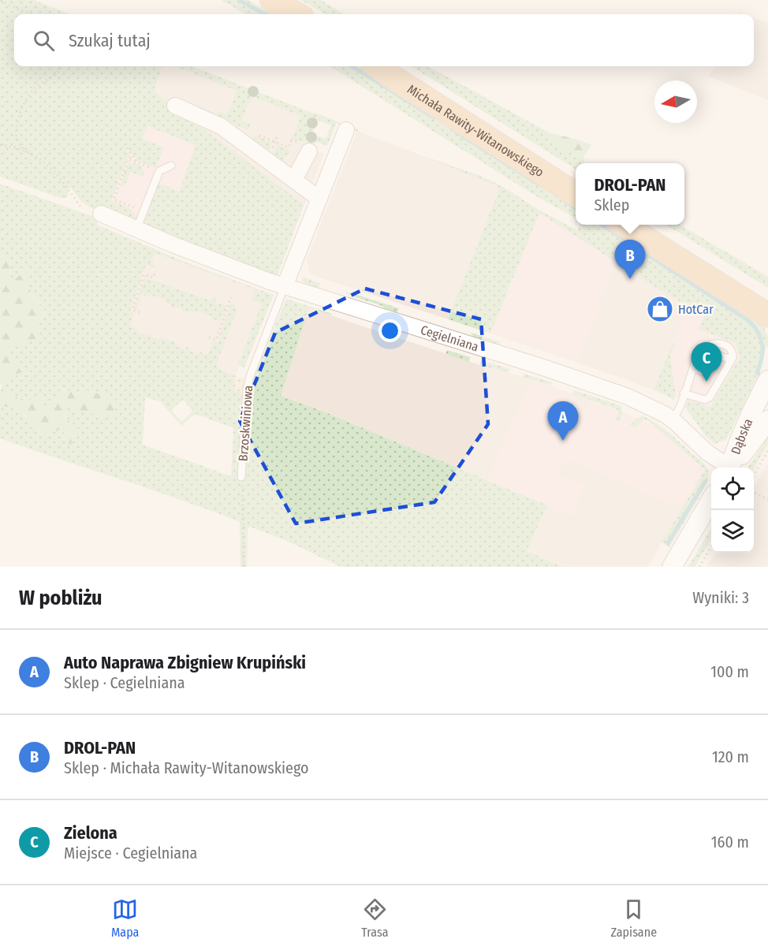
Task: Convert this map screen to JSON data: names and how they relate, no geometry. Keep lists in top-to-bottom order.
{
  "streets": {
    "main road": ["Michała Rawity-Witanowskiego"],
    "street": ["Cegielniana", "Dąbska"],
    "lane": ["Brzoskwiniowa"]
  },
  "crossings": [
    ["Cegielniana", "Brzoskwiniowa"]
  ],
  "places": {
    "shop": ["HotCar"]
  },
  "north": "left",
  "page": {
    "search": "Szukaj tutaj",
    "popup": ["DROL-PAN", "Sklep"],
    "pins": ["B", "C", "A"],
    "heading": ["W pobliżu", "Wyniki: 3"],
    "list": [
      {
        "mark": "A",
        "name": "Auto Naprawa Zbigniew Krupiński",
        "note": "Sklep · Cegielniana",
        "value": "100 m"
      },
      {
        "mark": "B",
        "name": "DROL-PAN",
        "note": "Sklep · Michała Rawity-Witanowskiego",
        "value": "120 m"
      },
      {
        "mark": "C",
        "name": "Zielona",
        "note": "Miejsce · Cegielniana",
        "value": "160 m"
      }
    ],
    "nav": ["Mapa", "Trasa", "Zapisane"]
  }
}
